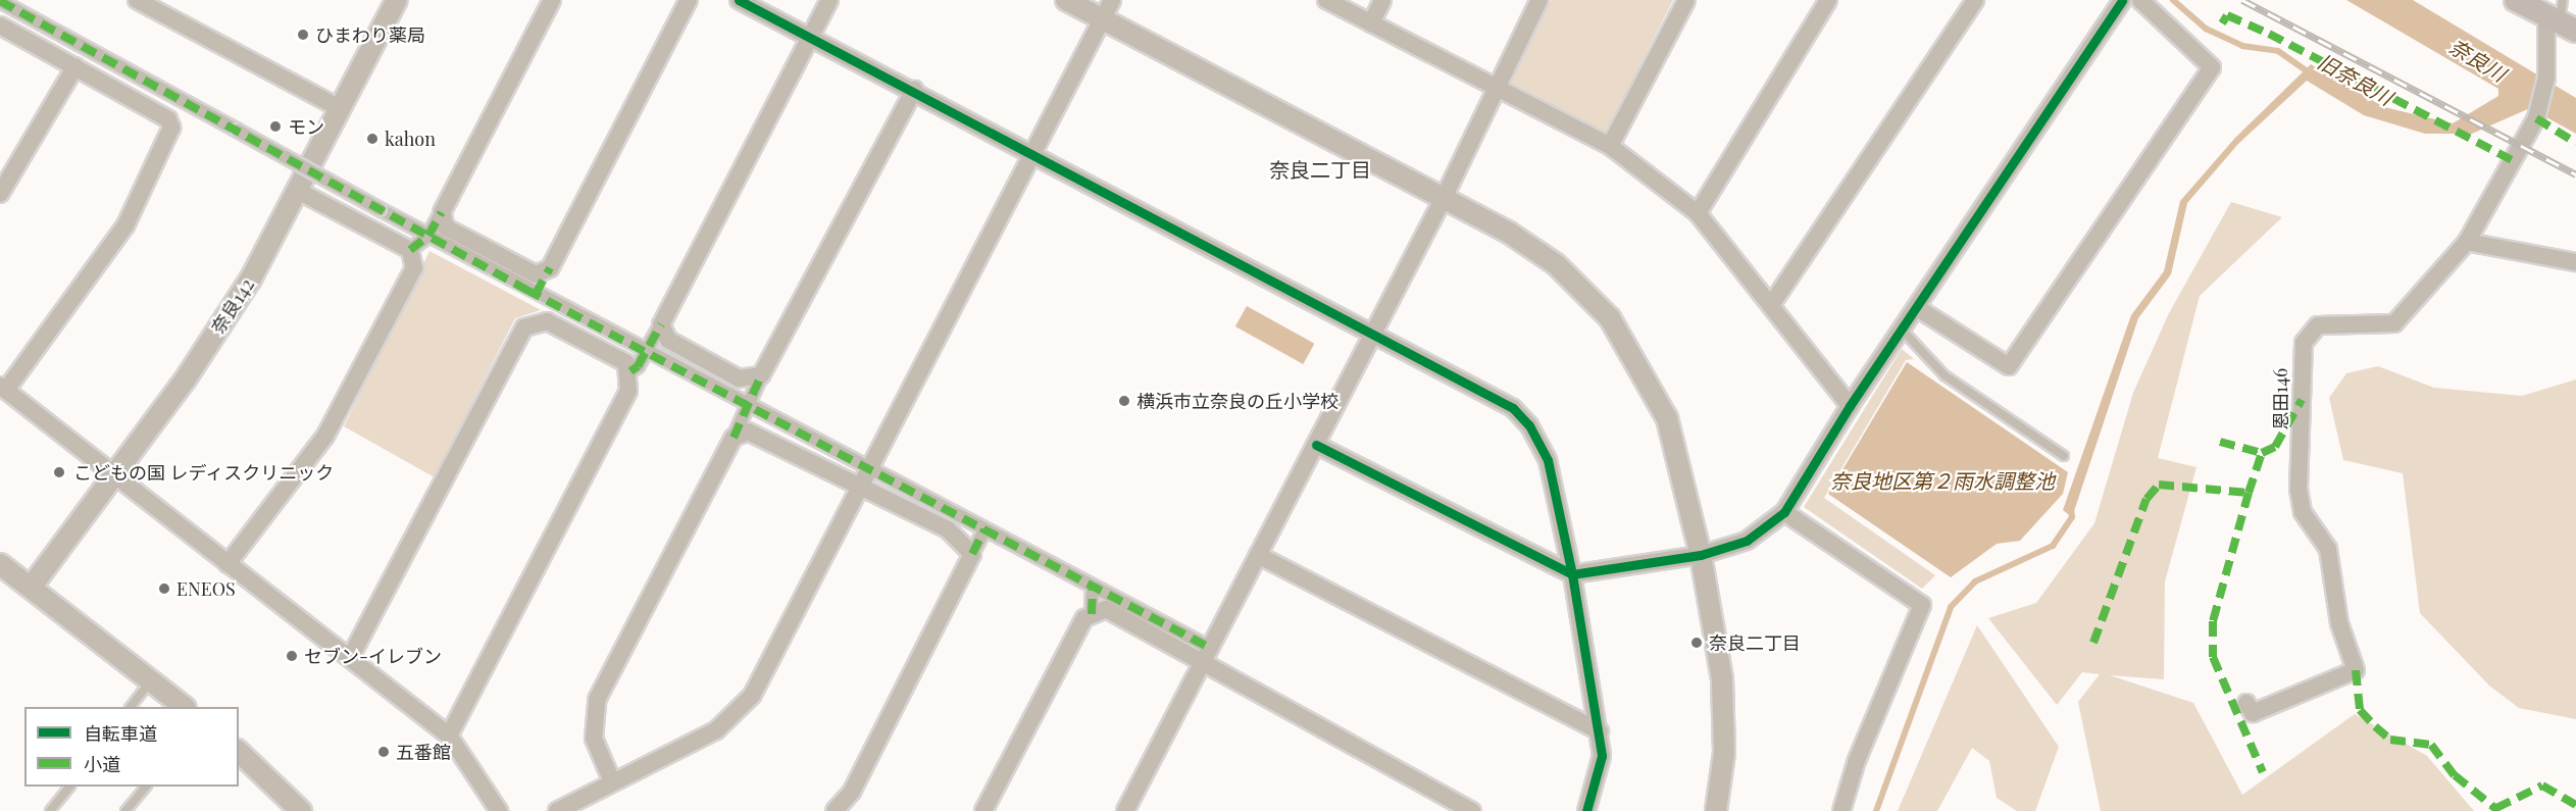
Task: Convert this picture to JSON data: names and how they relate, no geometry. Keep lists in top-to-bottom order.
{
  "streets": {
    "street": ["奈良142", "恩田146"]
  },
  "districts": ["奈良二丁目"],
  "water": ["奈良川", "旧奈良川", "奈良地区第２雨水調整池"],
  "places": [
    "ひまわり薬局",
    "モン",
    "kahon",
    "横浜市立奈良の丘小学校",
    "こどもの国 レディスクリニック",
    "ENEOS",
    "奈良二丁目",
    "セブン-イレブン",
    "五番館"
  ],
  "legend": ["自転車道", "小道"]
}
